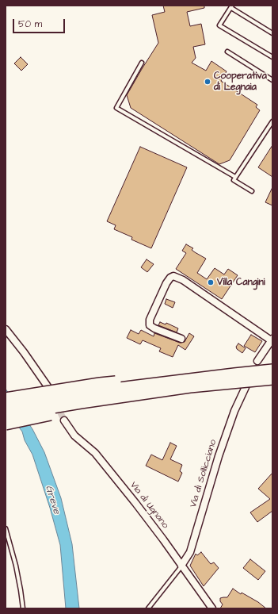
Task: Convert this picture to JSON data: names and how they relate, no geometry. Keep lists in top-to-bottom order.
{
  "streets": {
    "street": ["Via di Sollicciano", "Via di Ugnano"]
  },
  "crossings": [
    ["Via di Sollicciano", "Via di Ugnano"]
  ],
  "water": ["Greve"],
  "places": ["Cooperativa di Legnaia", "Villa Cangini"],
  "scale_bar": "50 m"
}
